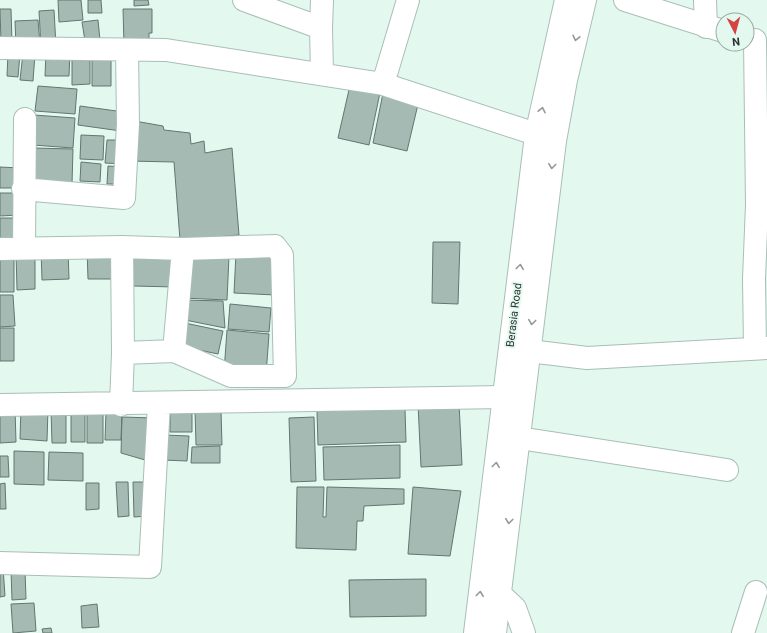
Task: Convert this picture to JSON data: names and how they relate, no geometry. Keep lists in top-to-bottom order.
{
  "streets": {
    "street": ["Berasia Road"]
  },
  "north": "bottom"
}
